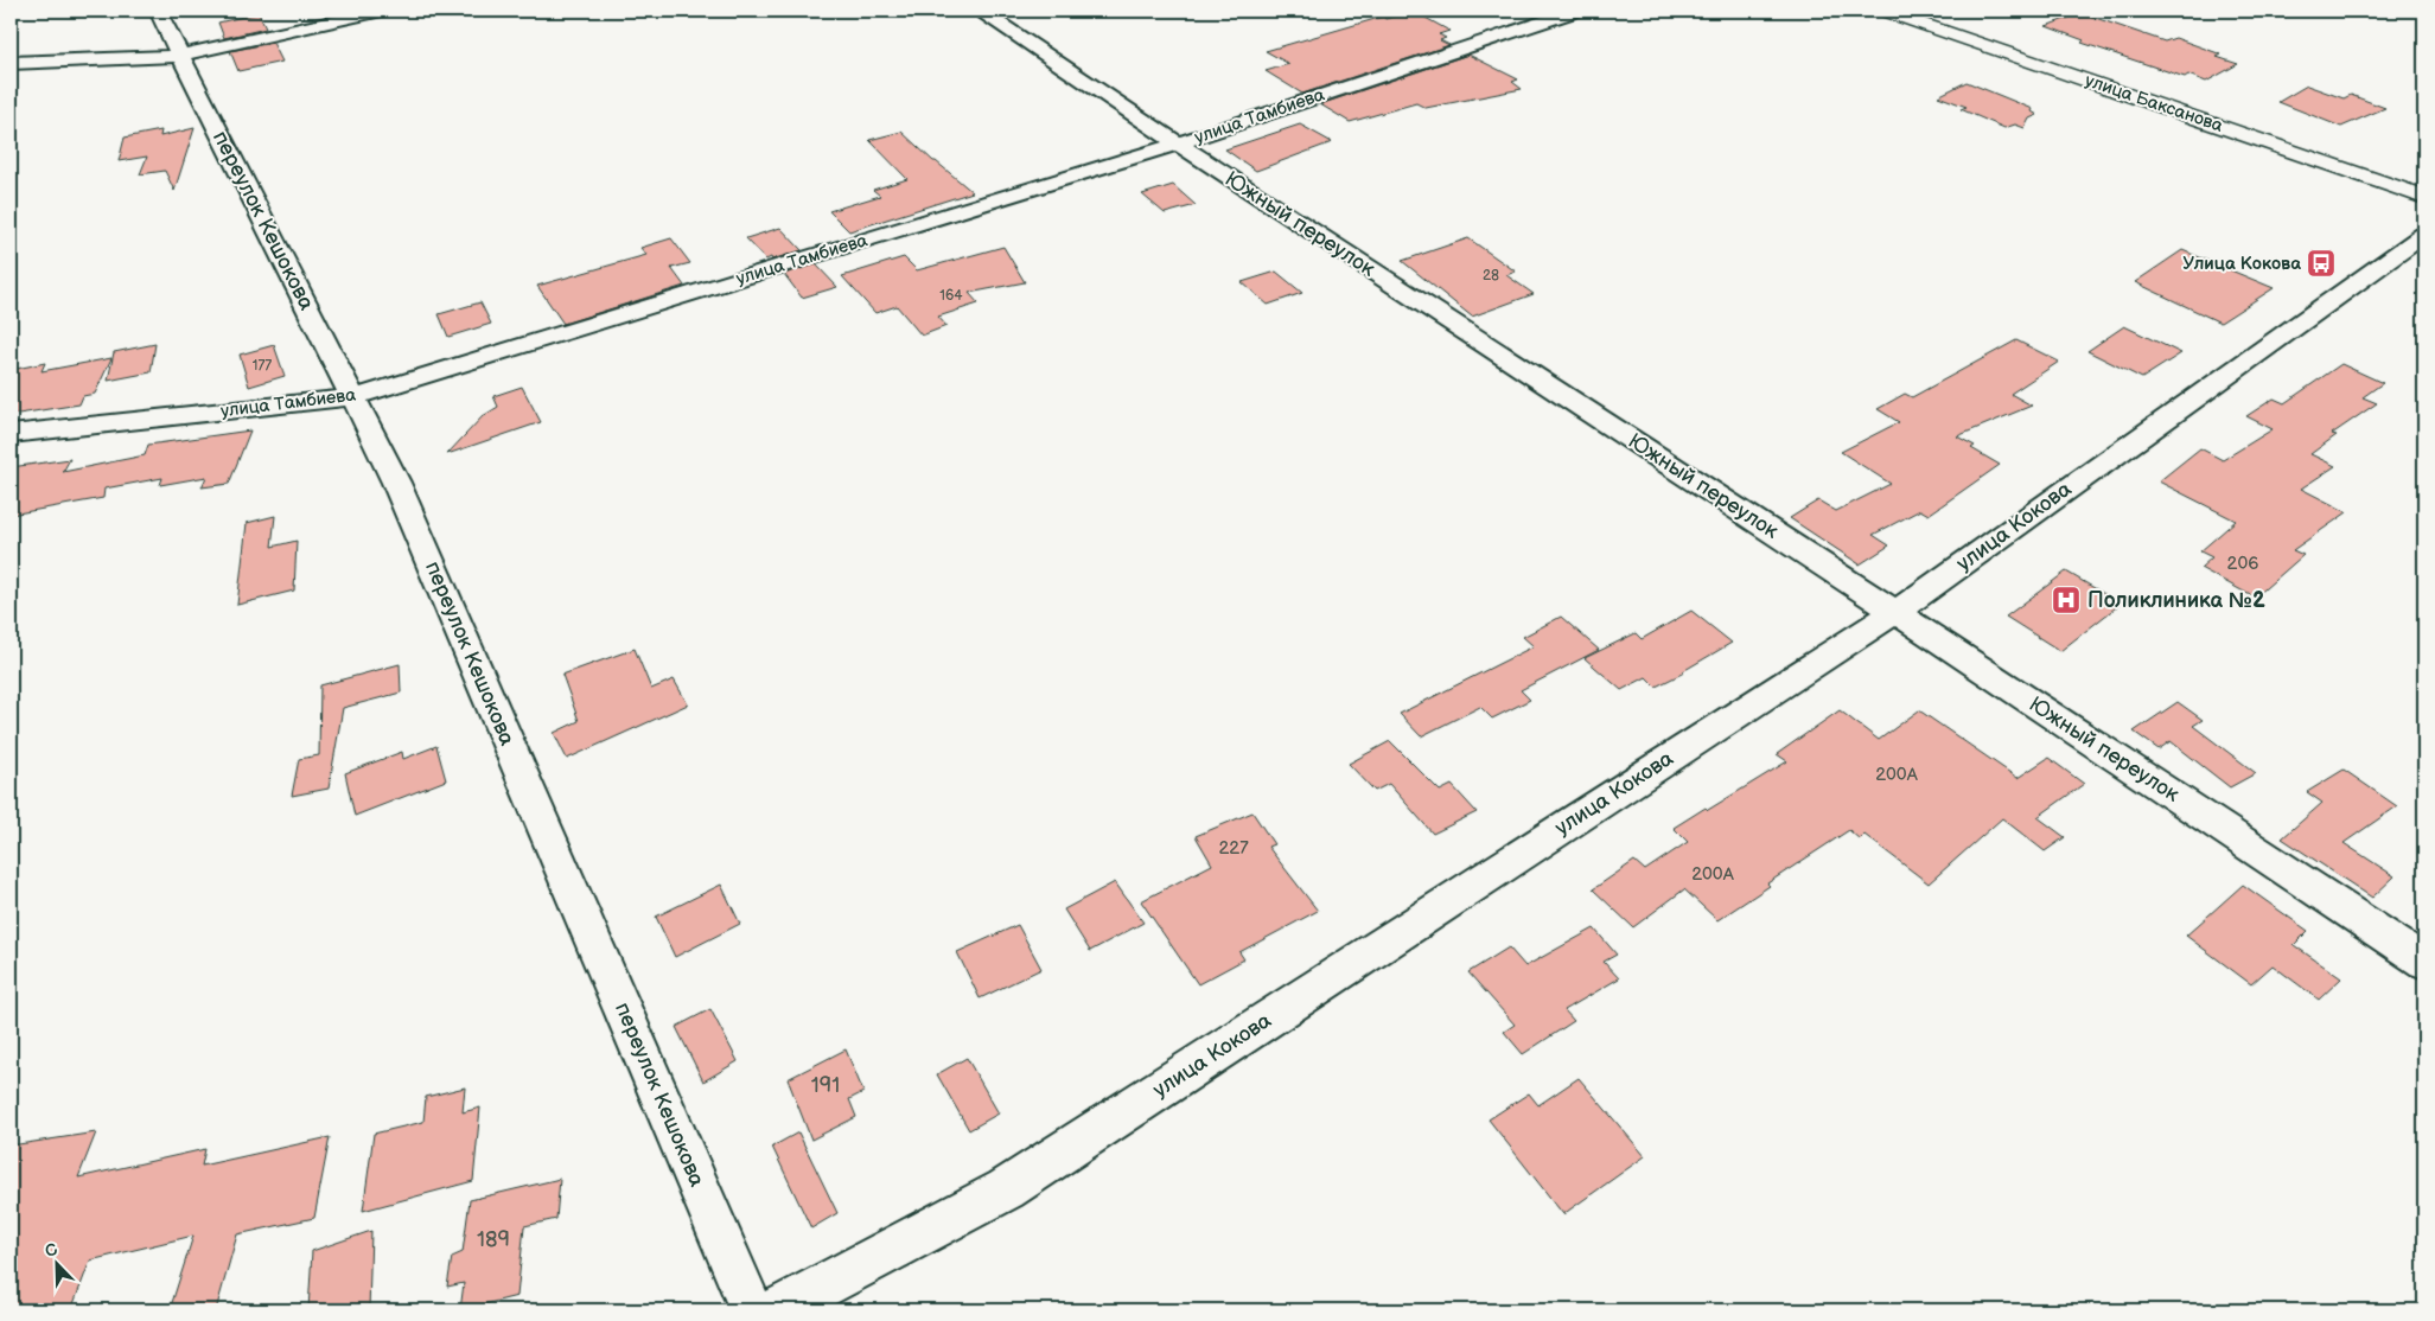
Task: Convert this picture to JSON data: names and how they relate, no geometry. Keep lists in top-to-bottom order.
{
  "streets": {
    "main road": ["улица Баксанова"],
    "street": [
      "улица Тамбиева",
      "переулок Кешокова",
      "Южный переулок",
      "улица Кокова"
    ]
  },
  "crossings": [
    ["улица Тамбиева", "переулок Кешокова"],
    ["улица Тамбиева", "Южный переулок"],
    ["Южный переулок", "улица Кокова"]
  ],
  "places": {
    "bus stop": ["Улица Кокова"],
    "hospital": ["Поликлиника №2"]
  },
  "house_numbers": [
    "28",
    "164",
    "177",
    "206",
    "200А",
    "227",
    "200А",
    "191",
    "189"
  ],
  "north": "top left"
}
